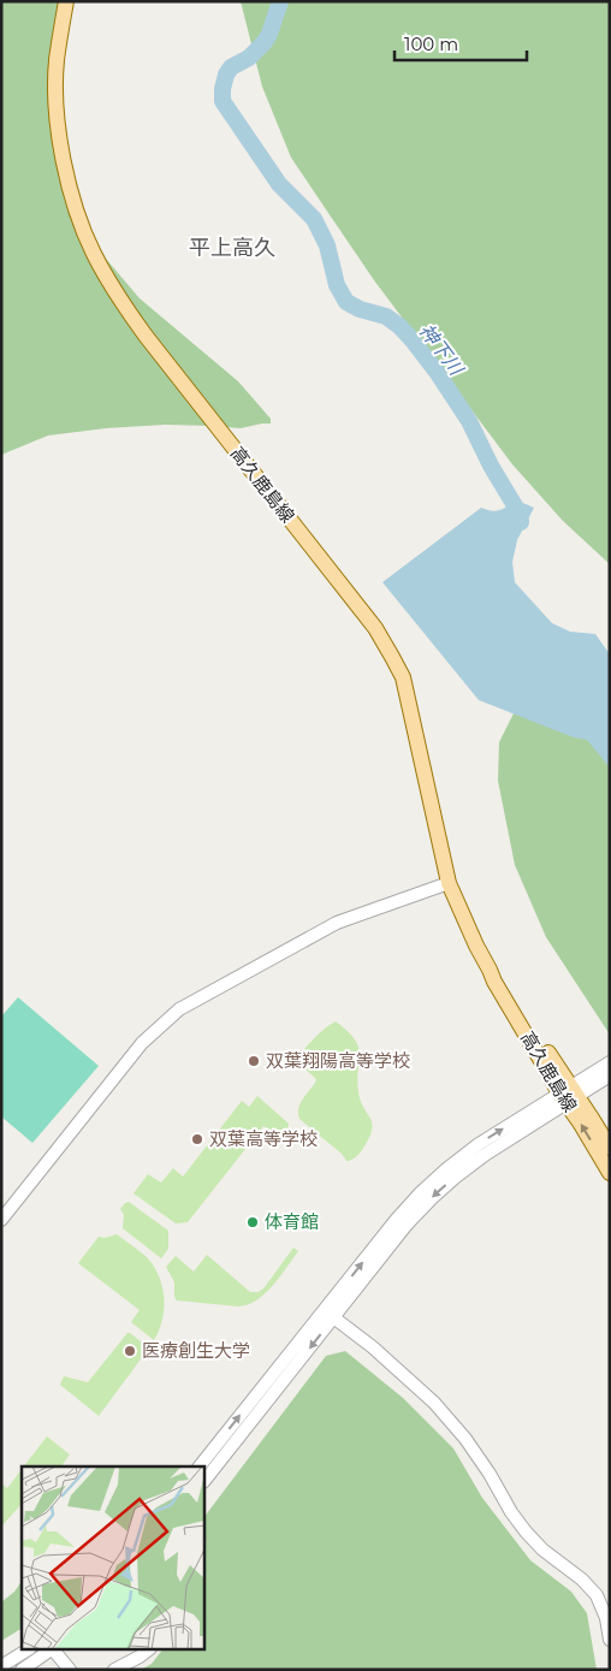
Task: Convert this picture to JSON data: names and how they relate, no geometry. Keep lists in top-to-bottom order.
{
  "streets": {
    "main road": ["高久鹿島線"]
  },
  "districts": ["平上高久"],
  "water": ["神下川"],
  "places": [
    "双葉翔陽高等学校",
    "双葉高等学校",
    "体育館",
    "医療創生大学"
  ],
  "scale_bar": "100 m"
}
